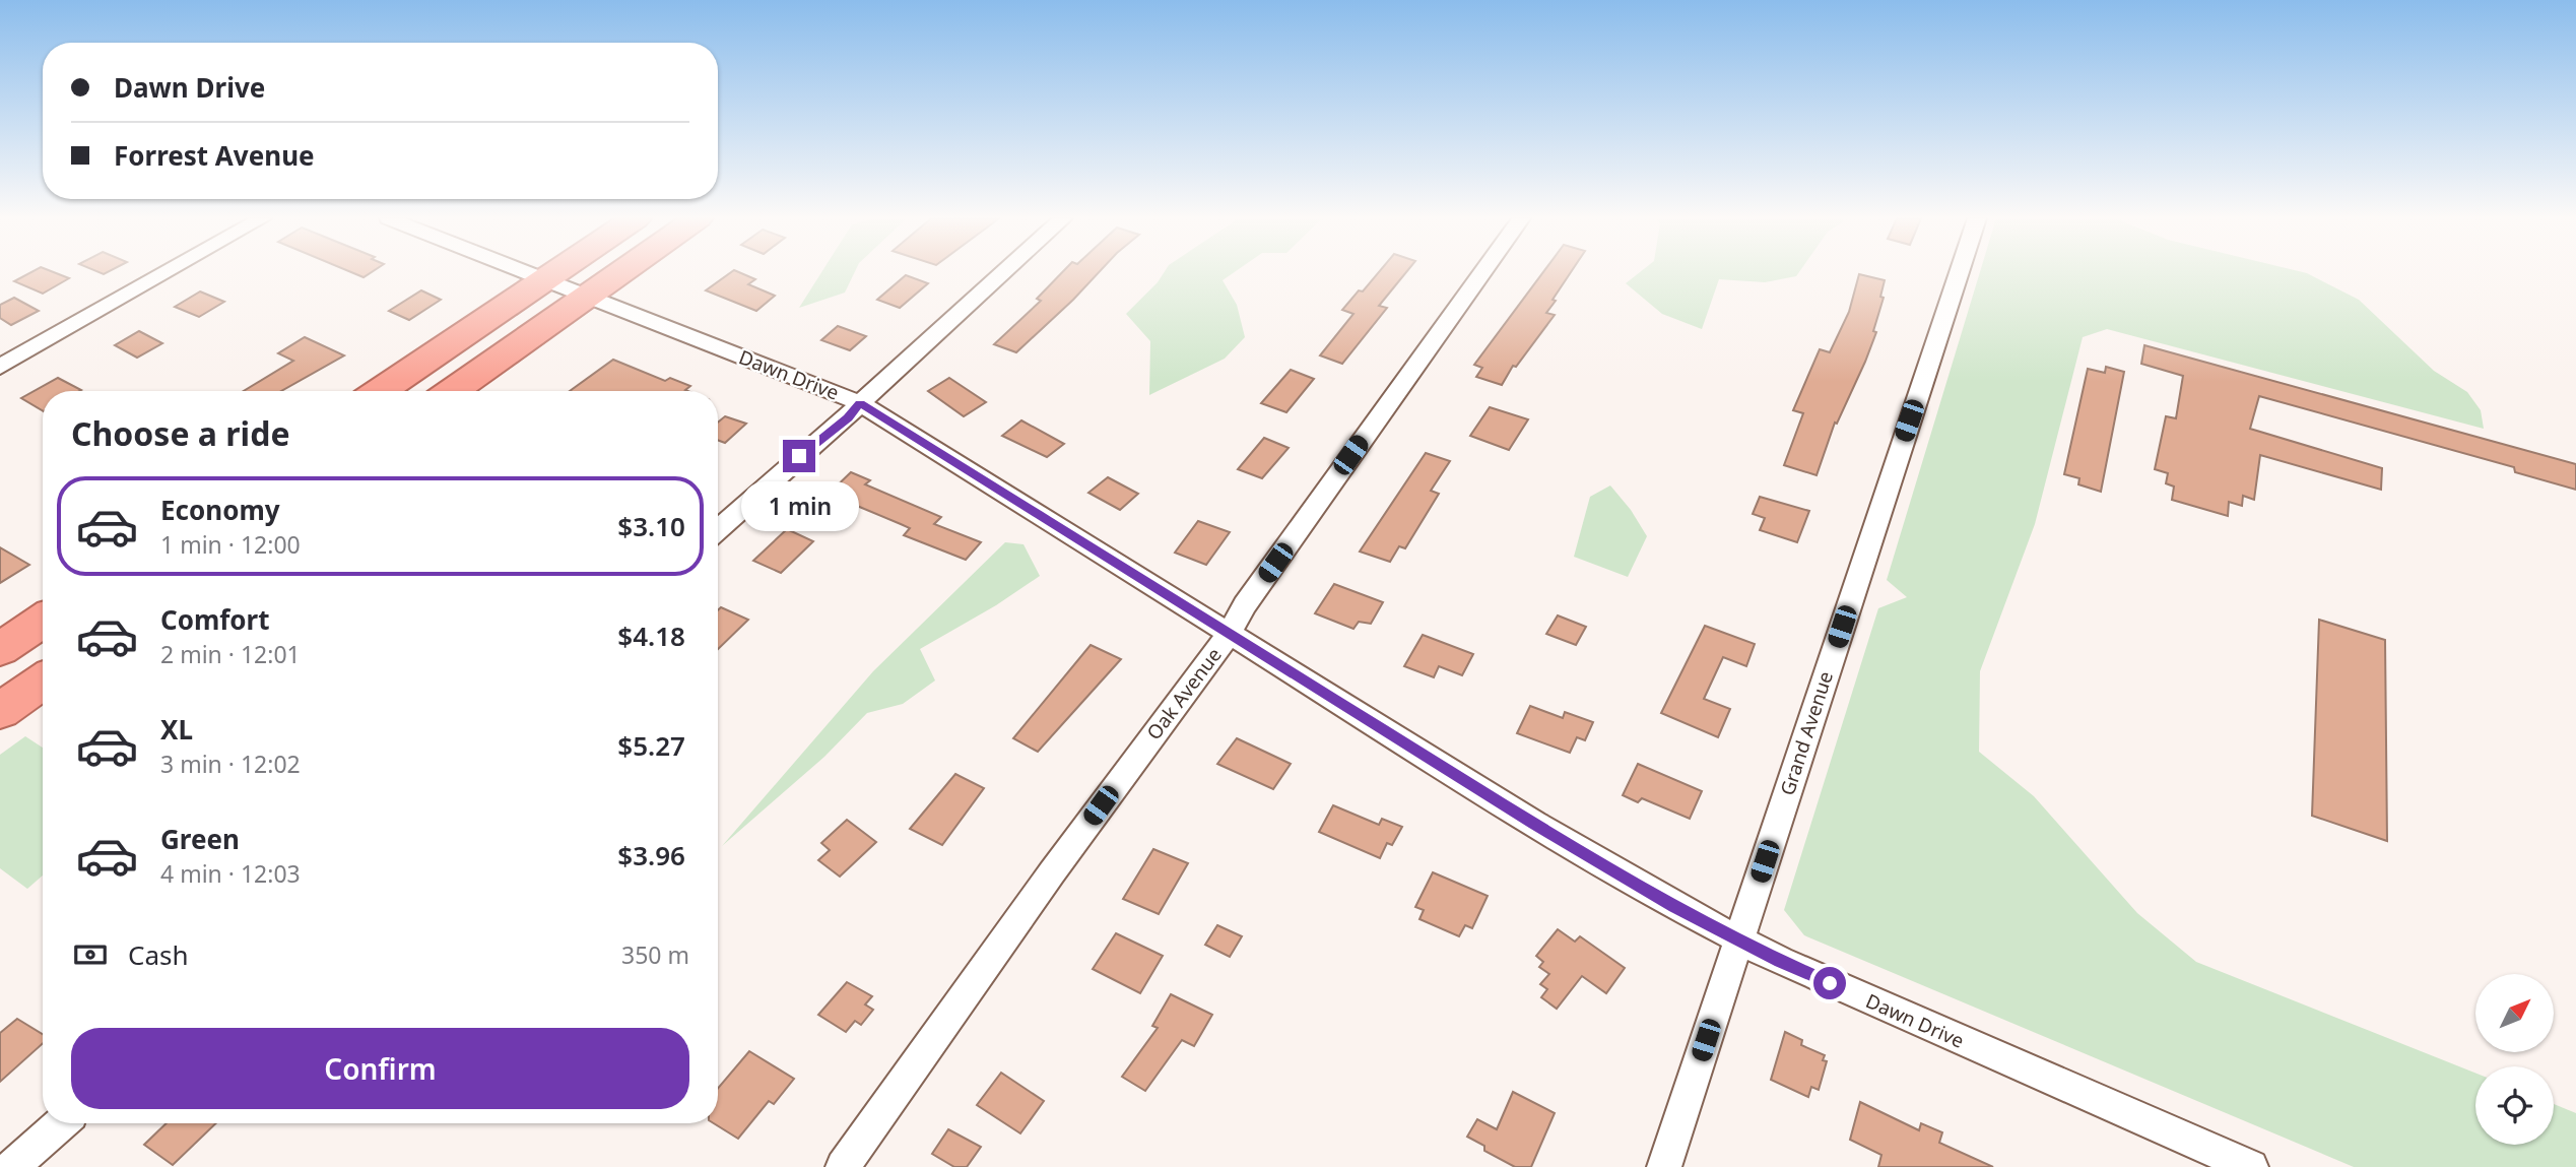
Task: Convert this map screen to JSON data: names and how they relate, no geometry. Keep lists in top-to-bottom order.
{
  "streets": {
    "street": ["Dawn Drive", "Oak Avenue", "Grand Avenue"]
  },
  "crossings": [
    ["Dawn Drive", "Oak Avenue"],
    ["Dawn Drive", "Grand Avenue"]
  ],
  "north": "top right",
  "page": {
    "banner": ["Dawn Drive", "Forrest Avenue"],
    "heading": "Choose a ride",
    "list": [
      {
        "name": "Economy",
        "note": "1 min · 12:00",
        "value": "$3.10"
      },
      {
        "name": "Comfort",
        "note": "2 min · 12:01",
        "value": "$4.18"
      },
      {
        "name": "XL",
        "note": "3 min · 12:02",
        "value": "$5.27"
      },
      {
        "name": "Green",
        "note": "4 min · 12:03",
        "value": "$3.96"
      }
    ],
    "bubble": "1 min",
    "pay": ["Cash", "350 m"],
    "buttons": "Confirm"
  }
}
